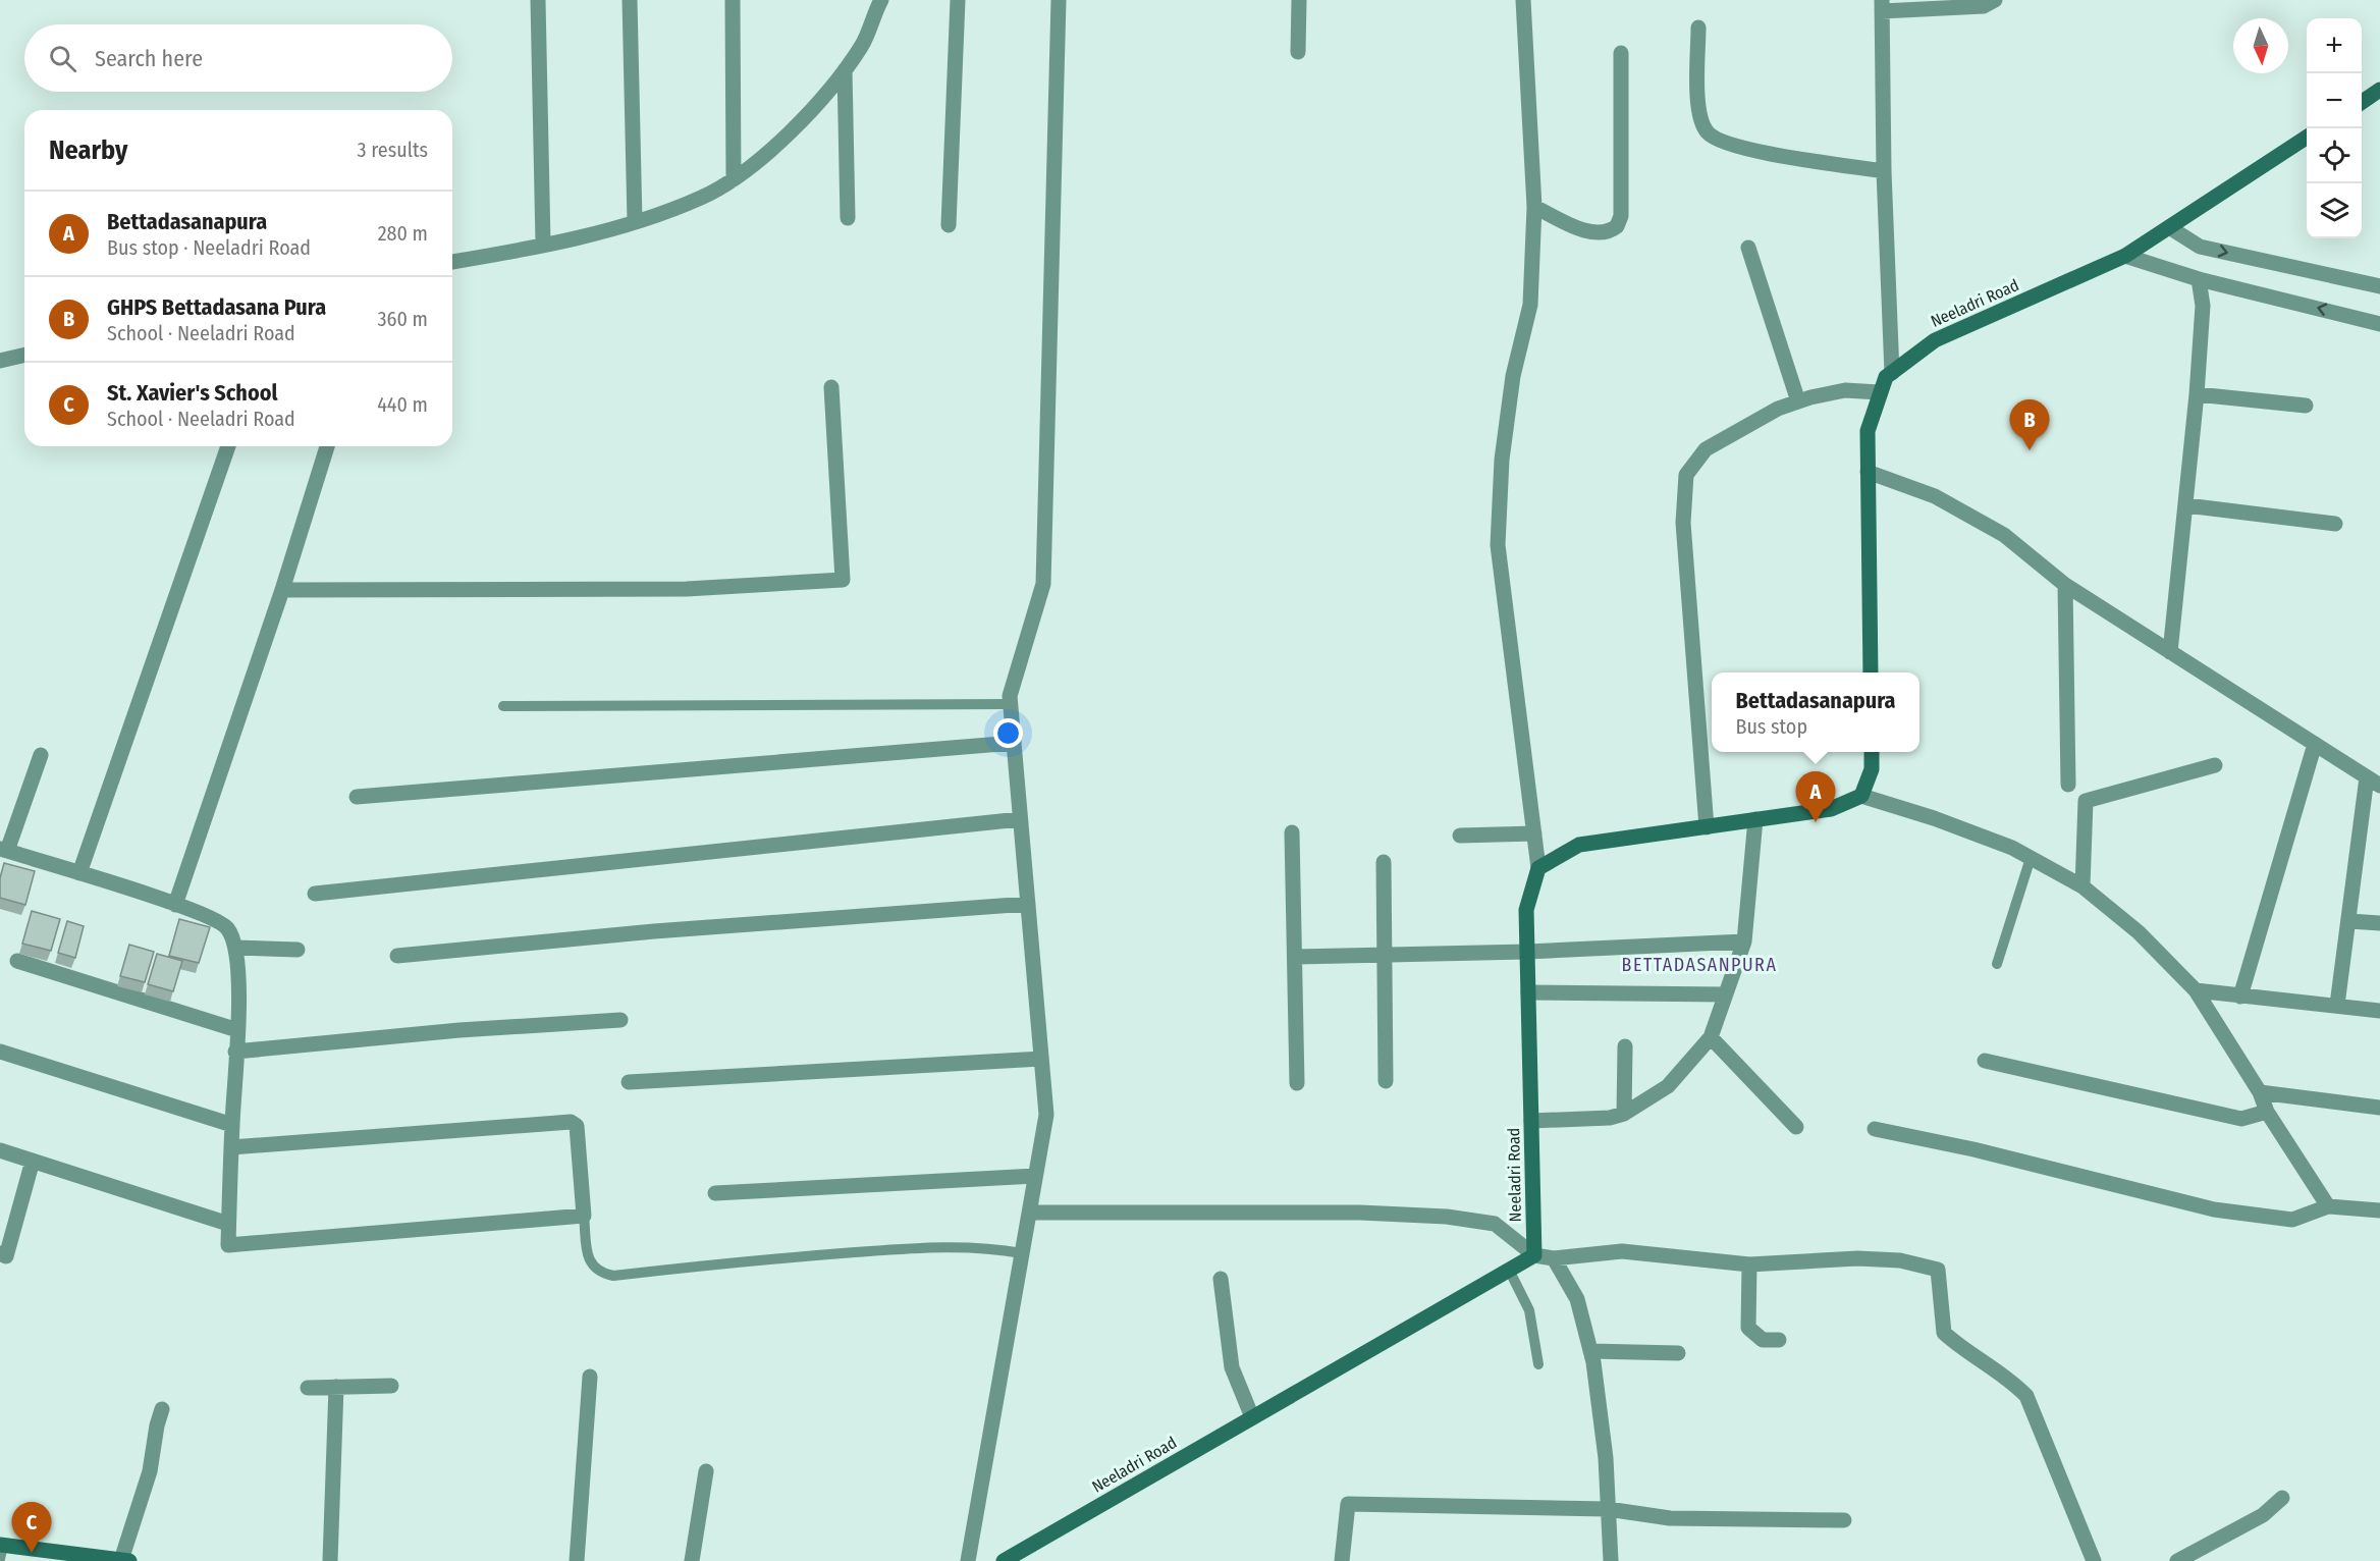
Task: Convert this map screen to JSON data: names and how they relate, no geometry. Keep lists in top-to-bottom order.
{
  "streets": {
    "main road": ["Neeladri Road"]
  },
  "districts": ["BETTADASANPURA"],
  "north": "bottom",
  "page": {
    "map_buttons": ["+", "−"],
    "search": "Search here",
    "heading": ["Nearby", "3 results"],
    "list": [
      {
        "mark": "A",
        "name": "Bettadasanapura",
        "note": "Bus stop · Neeladri Road",
        "value": "280 m"
      },
      {
        "mark": "B",
        "name": "GHPS Bettadasana Pura",
        "note": "School · Neeladri Road",
        "value": "360 m"
      },
      {
        "mark": "C",
        "name": "St. Xavier's School",
        "note": "School · Neeladri Road",
        "value": "440 m"
      }
    ],
    "pins": ["B", "A", "C"],
    "popup": ["Bettadasanapura", "Bus stop"]
  }
}
